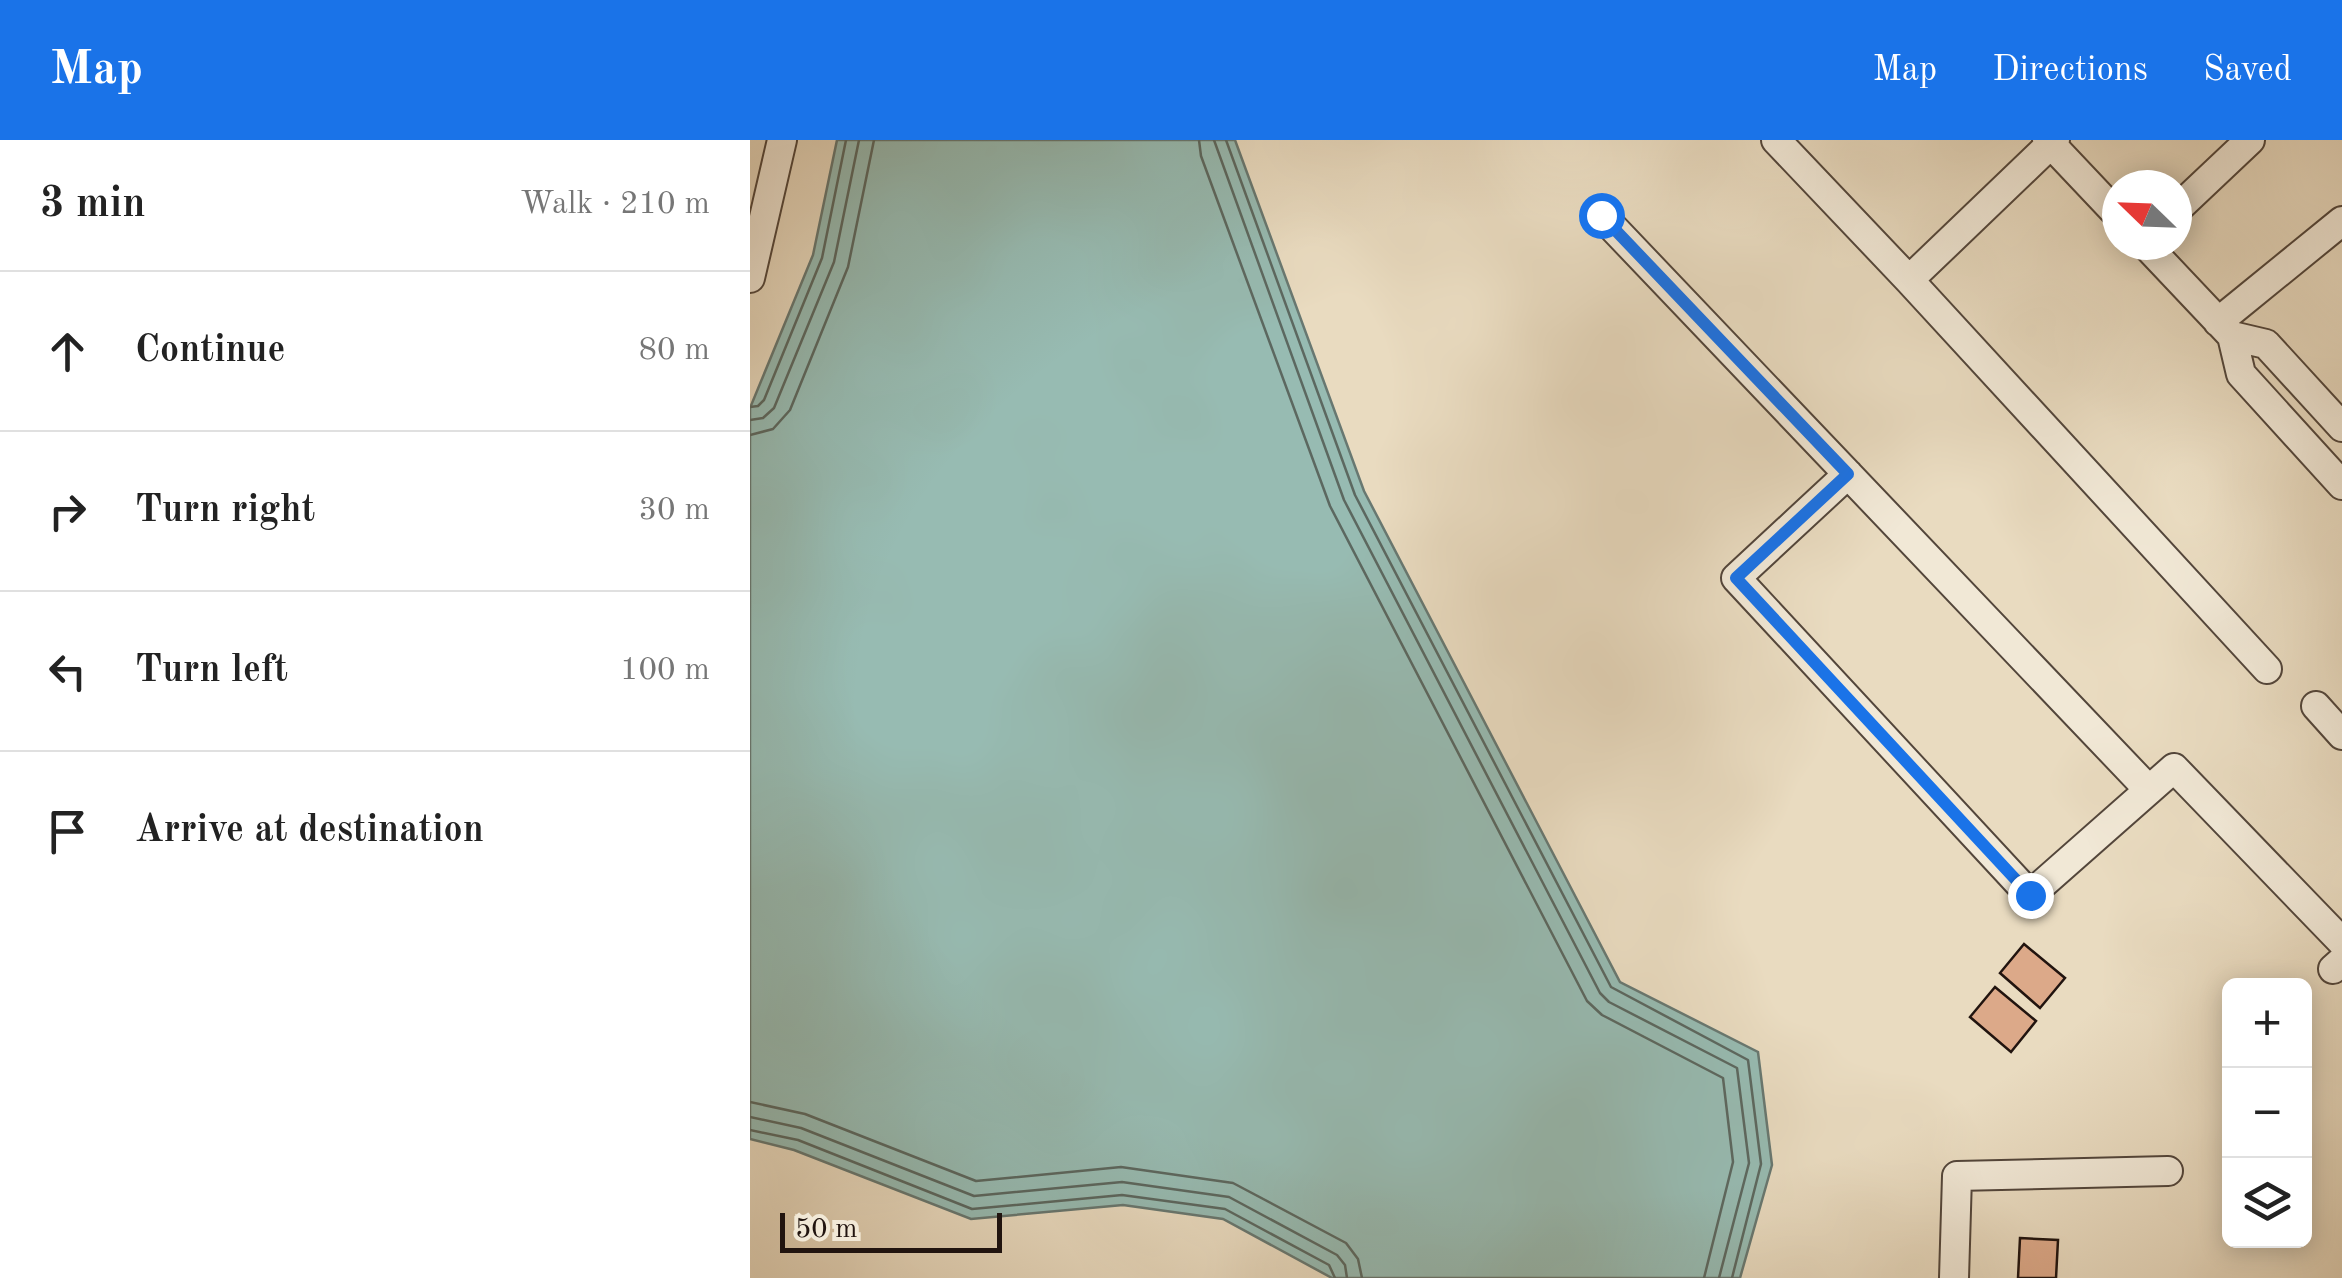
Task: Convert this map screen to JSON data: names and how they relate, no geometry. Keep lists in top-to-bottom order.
{
  "scale_bar": "50 m",
  "north": "top left",
  "page": {
    "header": "Map",
    "nav": ["Map", "Directions", "Saved"],
    "heading": ["3 min", "Walk · 210 m"],
    "list": [
      ["Continue", "80 m"],
      ["Turn right", "30 m"],
      ["Turn left", "100 m"],
      "Arrive at destination"
    ],
    "map_buttons": ["+", "−"],
    "scale": "50 m"
  }
}
